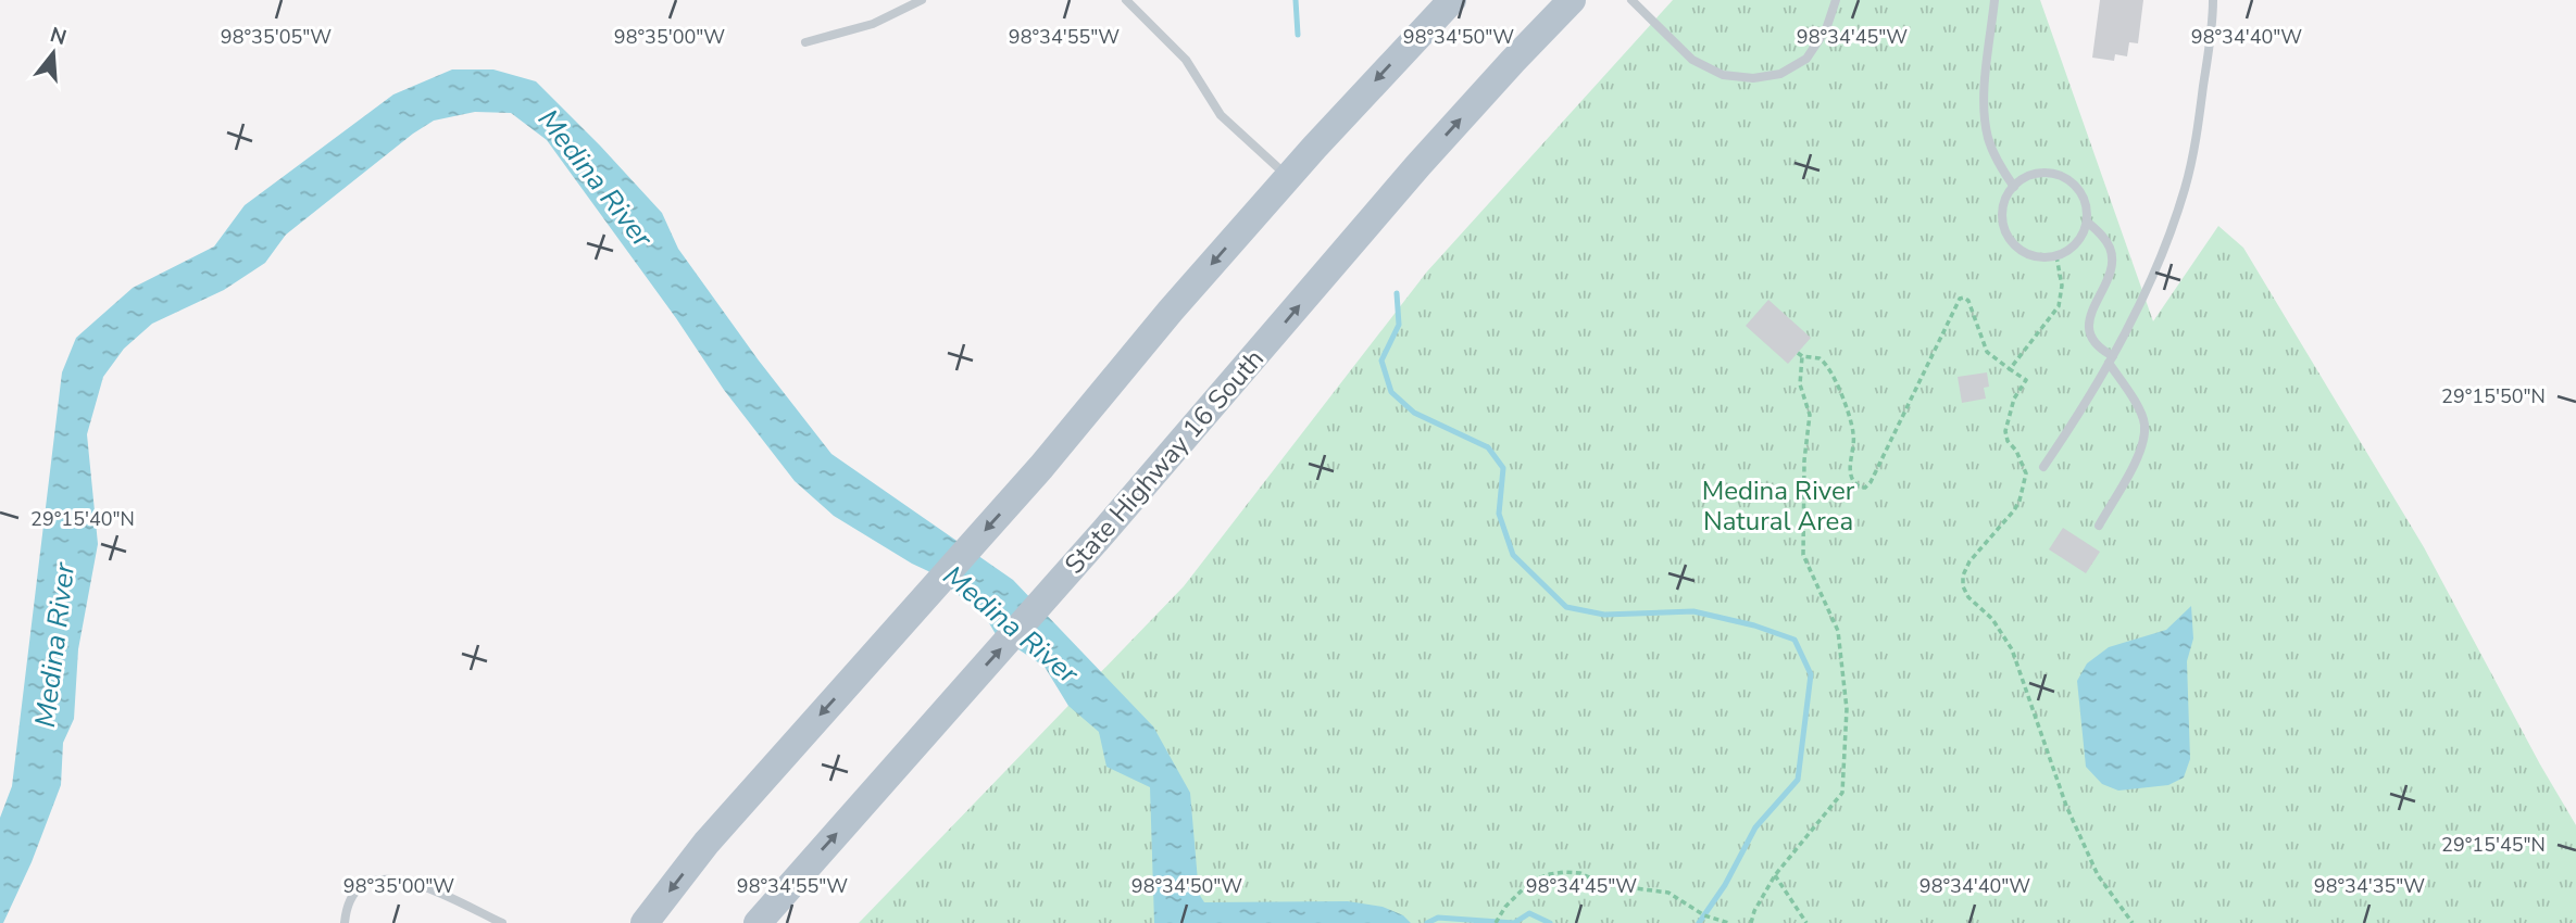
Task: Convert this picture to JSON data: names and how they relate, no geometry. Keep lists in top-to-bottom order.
{
  "streets": {
    "main road": ["State Highway 16 South"]
  },
  "water": ["Medina River"],
  "parks": ["Medina River Natural Area"],
  "north": "top",
  "coordinates": [
    "98°35'05\"W",
    "98°35'00\"W",
    "98°34'55\"W",
    "98°34'50\"W",
    "98°34'45\"W",
    "98°34'40\"W",
    "29°15'50\"N",
    "29°15'40\"N",
    "29°15'45\"N",
    "98°34'35\"W"
  ]
}
